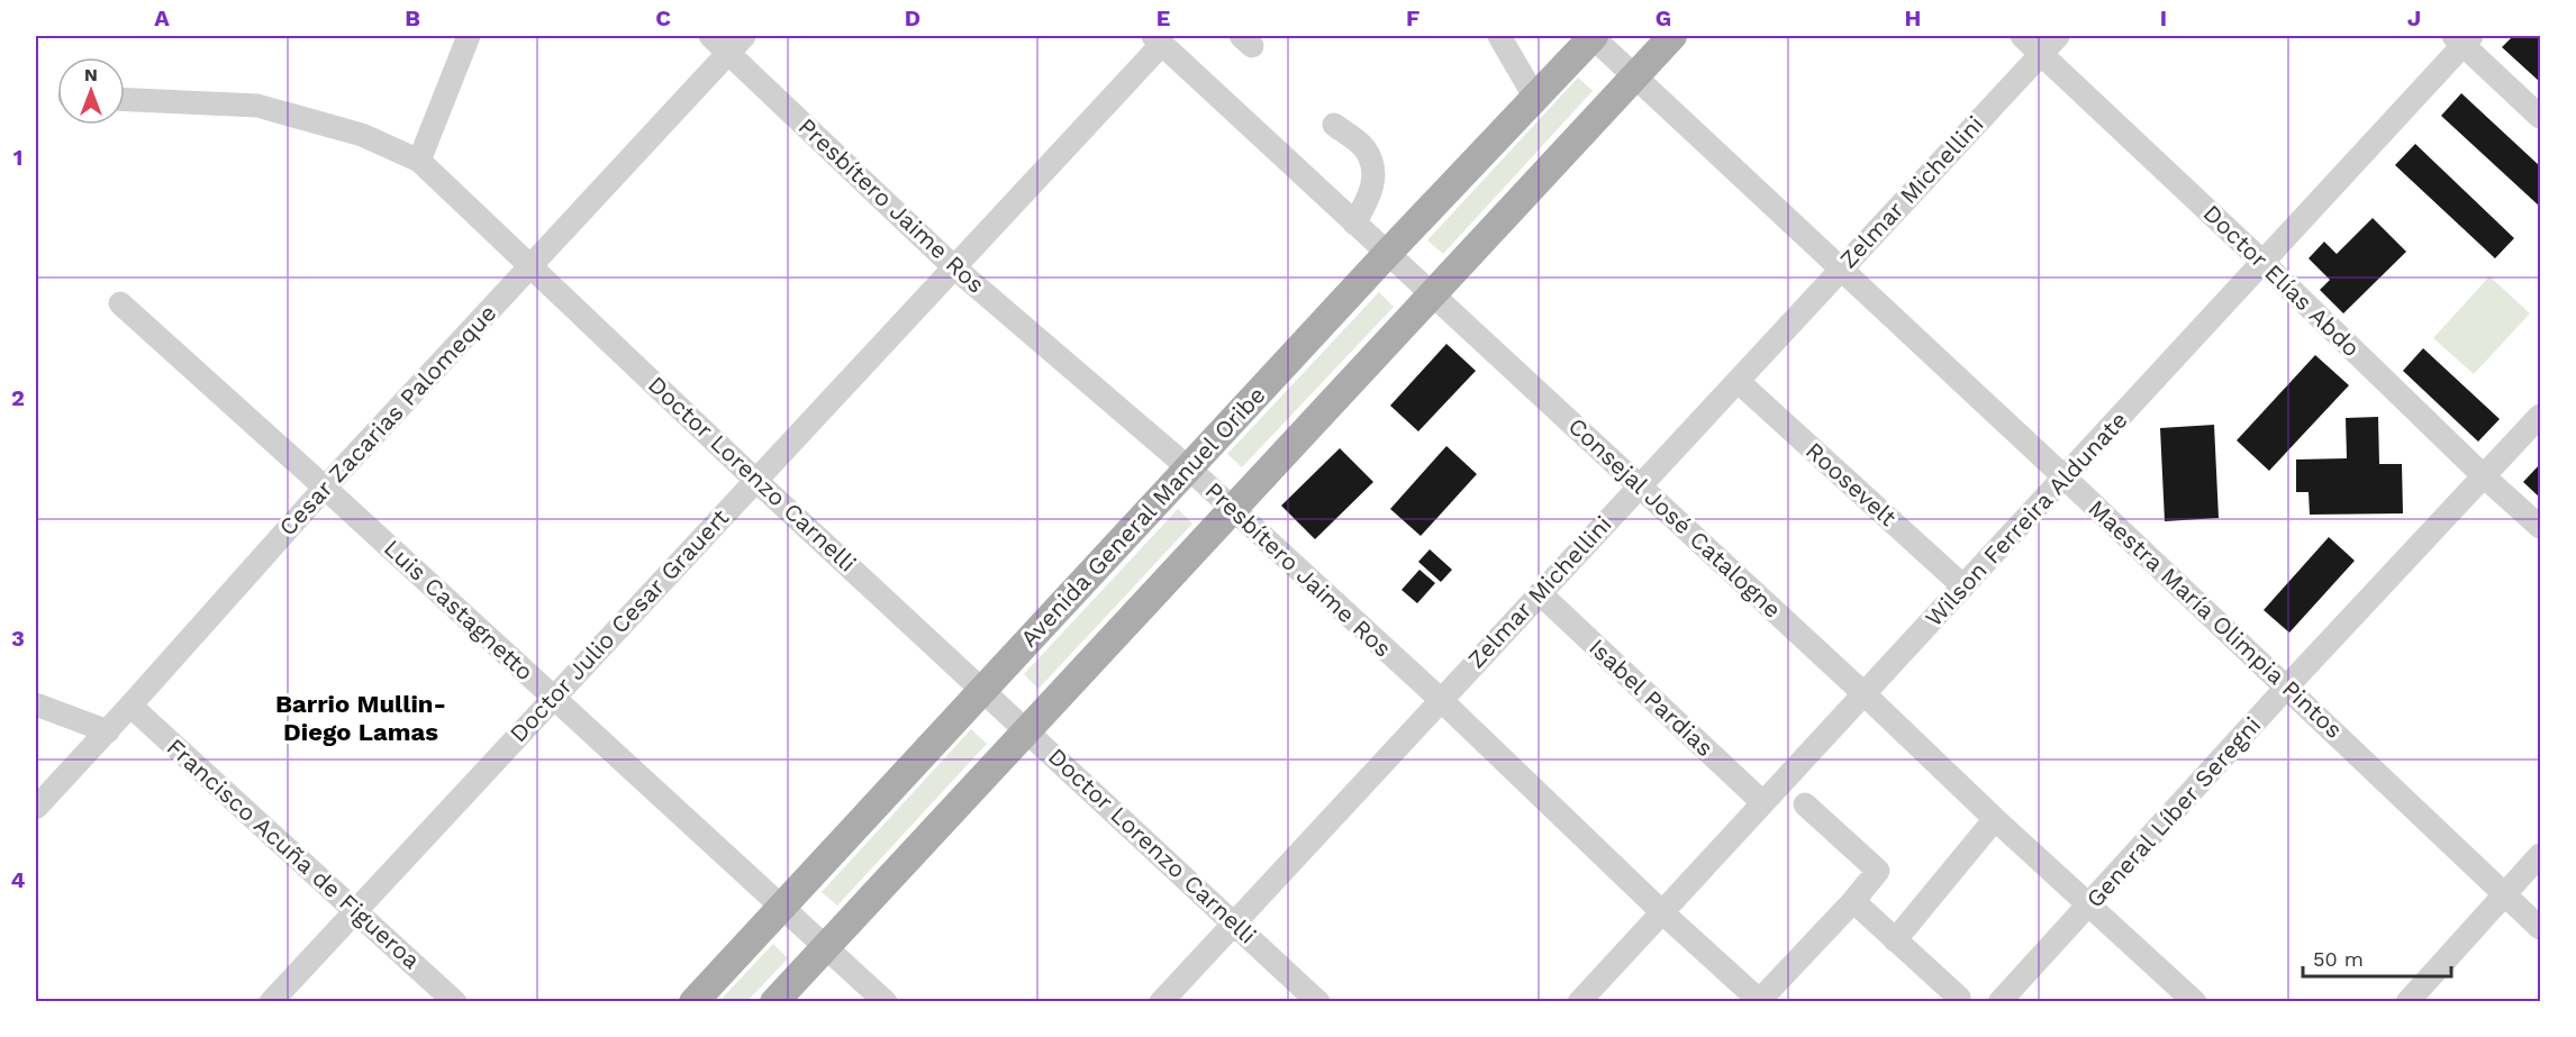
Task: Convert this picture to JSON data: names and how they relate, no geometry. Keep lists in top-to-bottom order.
{
  "streets": {
    "main road": ["Avenida General Manuel Oribe"],
    "street": [
      "Zelmar Michellini",
      "Presbítero Jaime Ros",
      "Doctor Elías Abdo",
      "Cesar Zacarias Palomeque",
      "Doctor Lorenzo Carnelli",
      "Roosevelt",
      "Consejal José Catalogne",
      "Wilson Ferreira Aldunate",
      "Luis Castagnetto",
      "Maestra María Olimpia Pintos",
      "Doctor Julio Cesar Grauert",
      "Isabel Pardias",
      "General Líber Seregni",
      "Francisco Acuña de Figueroa"
    ]
  },
  "crossings": [
    ["Zelmar Michellini", "Presbítero Jaime Ros"],
    ["Zelmar Michellini", "Doctor Elías Abdo"],
    ["Zelmar Michellini", "Doctor Lorenzo Carnelli"],
    ["Zelmar Michellini", "Roosevelt"],
    ["Zelmar Michellini", "Consejal José Catalogne"],
    ["Zelmar Michellini", "Maestra María Olimpia Pintos"],
    ["Zelmar Michellini", "Isabel Pardias"],
    ["Presbítero Jaime Ros", "Cesar Zacarias Palomeque"],
    ["Presbítero Jaime Ros", "Avenida General Manuel Oribe"],
    ["Presbítero Jaime Ros", "Wilson Ferreira Aldunate"],
    ["Presbítero Jaime Ros", "Doctor Julio Cesar Grauert"],
    ["Doctor Elías Abdo", "Wilson Ferreira Aldunate"],
    ["Doctor Elías Abdo", "General Líber Seregni"],
    ["Cesar Zacarias Palomeque", "Doctor Lorenzo Carnelli"],
    ["Cesar Zacarias Palomeque", "Luis Castagnetto"],
    ["Cesar Zacarias Palomeque", "Francisco Acuña de Figueroa"],
    ["Doctor Lorenzo Carnelli", "Avenida General Manuel Oribe"],
    ["Doctor Lorenzo Carnelli", "Doctor Julio Cesar Grauert"],
    ["Roosevelt", "Wilson Ferreira Aldunate"],
    ["Avenida General Manuel Oribe", "Consejal José Catalogne"],
    ["Avenida General Manuel Oribe", "Luis Castagnetto"],
    ["Avenida General Manuel Oribe", "Maestra María Olimpia Pintos"],
    ["Consejal José Catalogne", "Wilson Ferreira Aldunate"],
    ["Consejal José Catalogne", "Doctor Julio Cesar Grauert"],
    ["Consejal José Catalogne", "General Líber Seregni"],
    ["Wilson Ferreira Aldunate", "Maestra María Olimpia Pintos"],
    ["Wilson Ferreira Aldunate", "Isabel Pardias"],
    ["Luis Castagnetto", "Doctor Julio Cesar Grauert"],
    ["Maestra María Olimpia Pintos", "General Líber Seregni"],
    ["Doctor Julio Cesar Grauert", "Francisco Acuña de Figueroa"]
  ],
  "districts": ["Barrio Mullin- Diego Lamas"],
  "scale_bar": "50 m",
  "north": "top",
  "grid": {
    "columns": [
      "A",
      "B",
      "C",
      "D",
      "E",
      "F",
      "G",
      "H",
      "I",
      "J"
    ],
    "rows": [
      "1",
      "2",
      "3",
      "4"
    ]
  }
}
